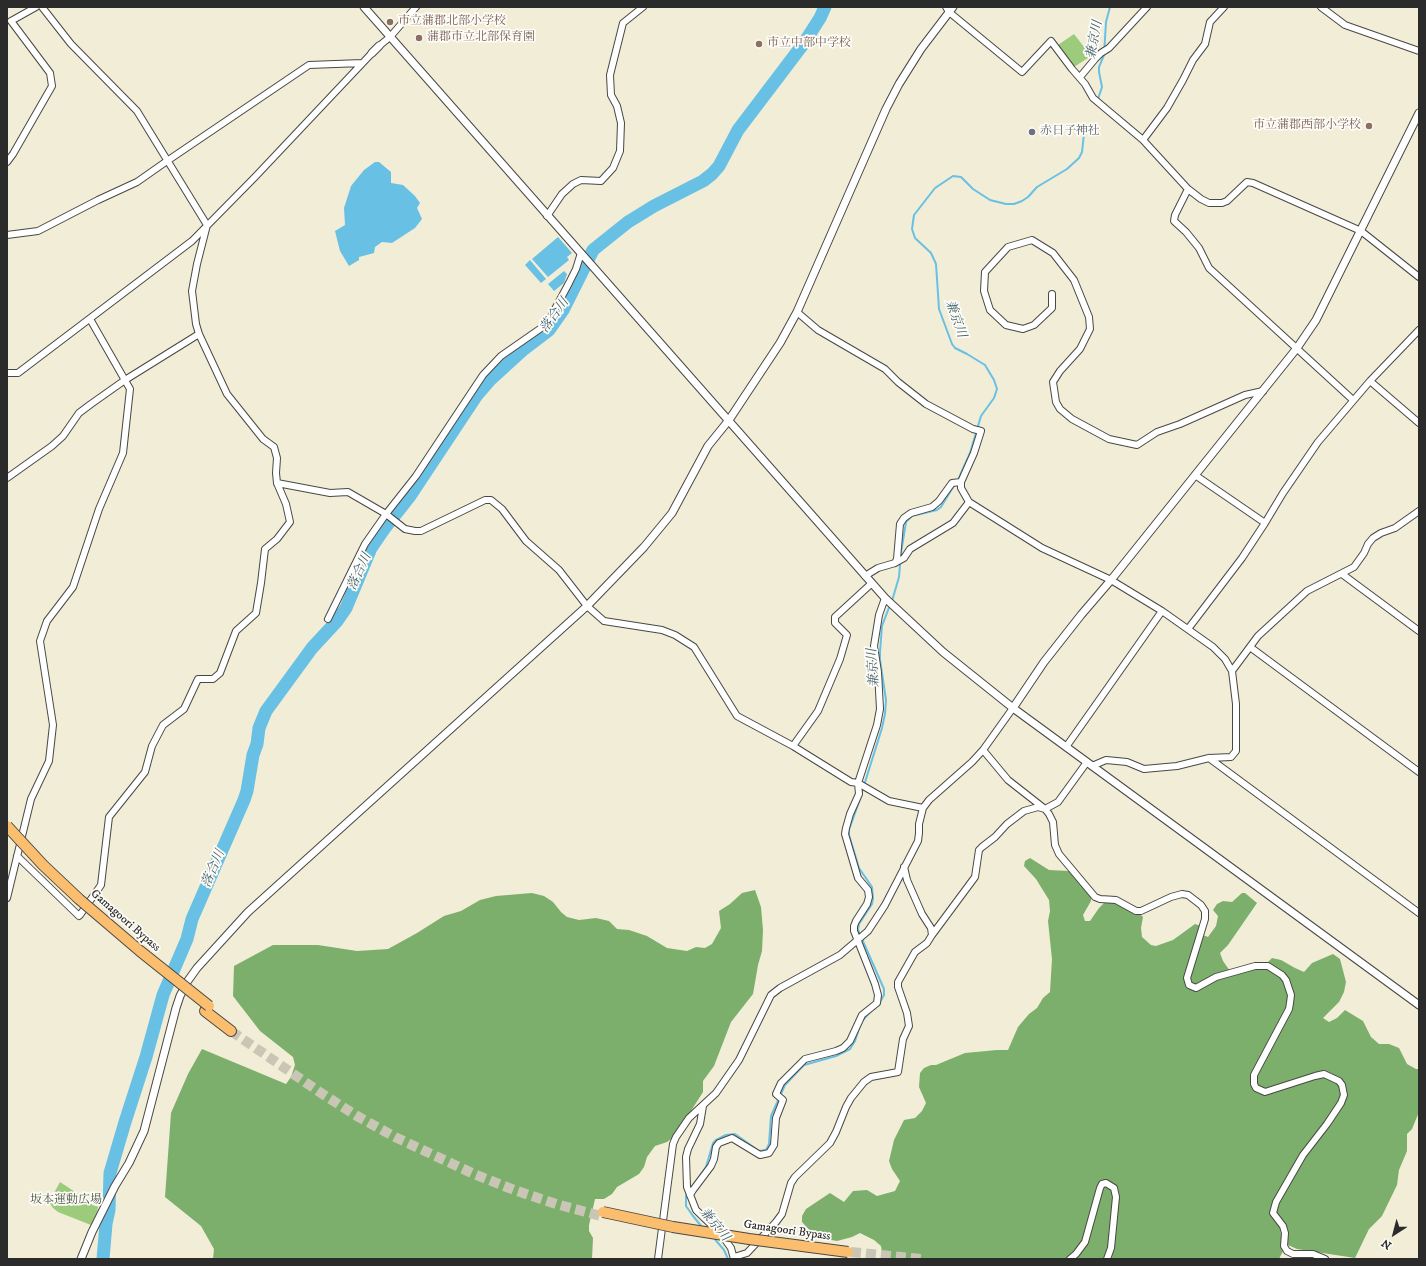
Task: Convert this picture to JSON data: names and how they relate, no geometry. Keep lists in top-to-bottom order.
{
  "streets": {
    "highway": ["Gamagoori Bypass"]
  },
  "water": ["兼京川", "落合川"],
  "parks": ["坂本運動広場"],
  "places": [
    "市立蒲郡北部小学校",
    "蒲郡市立北部保育園",
    "市立中部中学校",
    "市立蒲郡西部小学校",
    "赤日子神社"
  ],
  "north": "bottom left"
}
